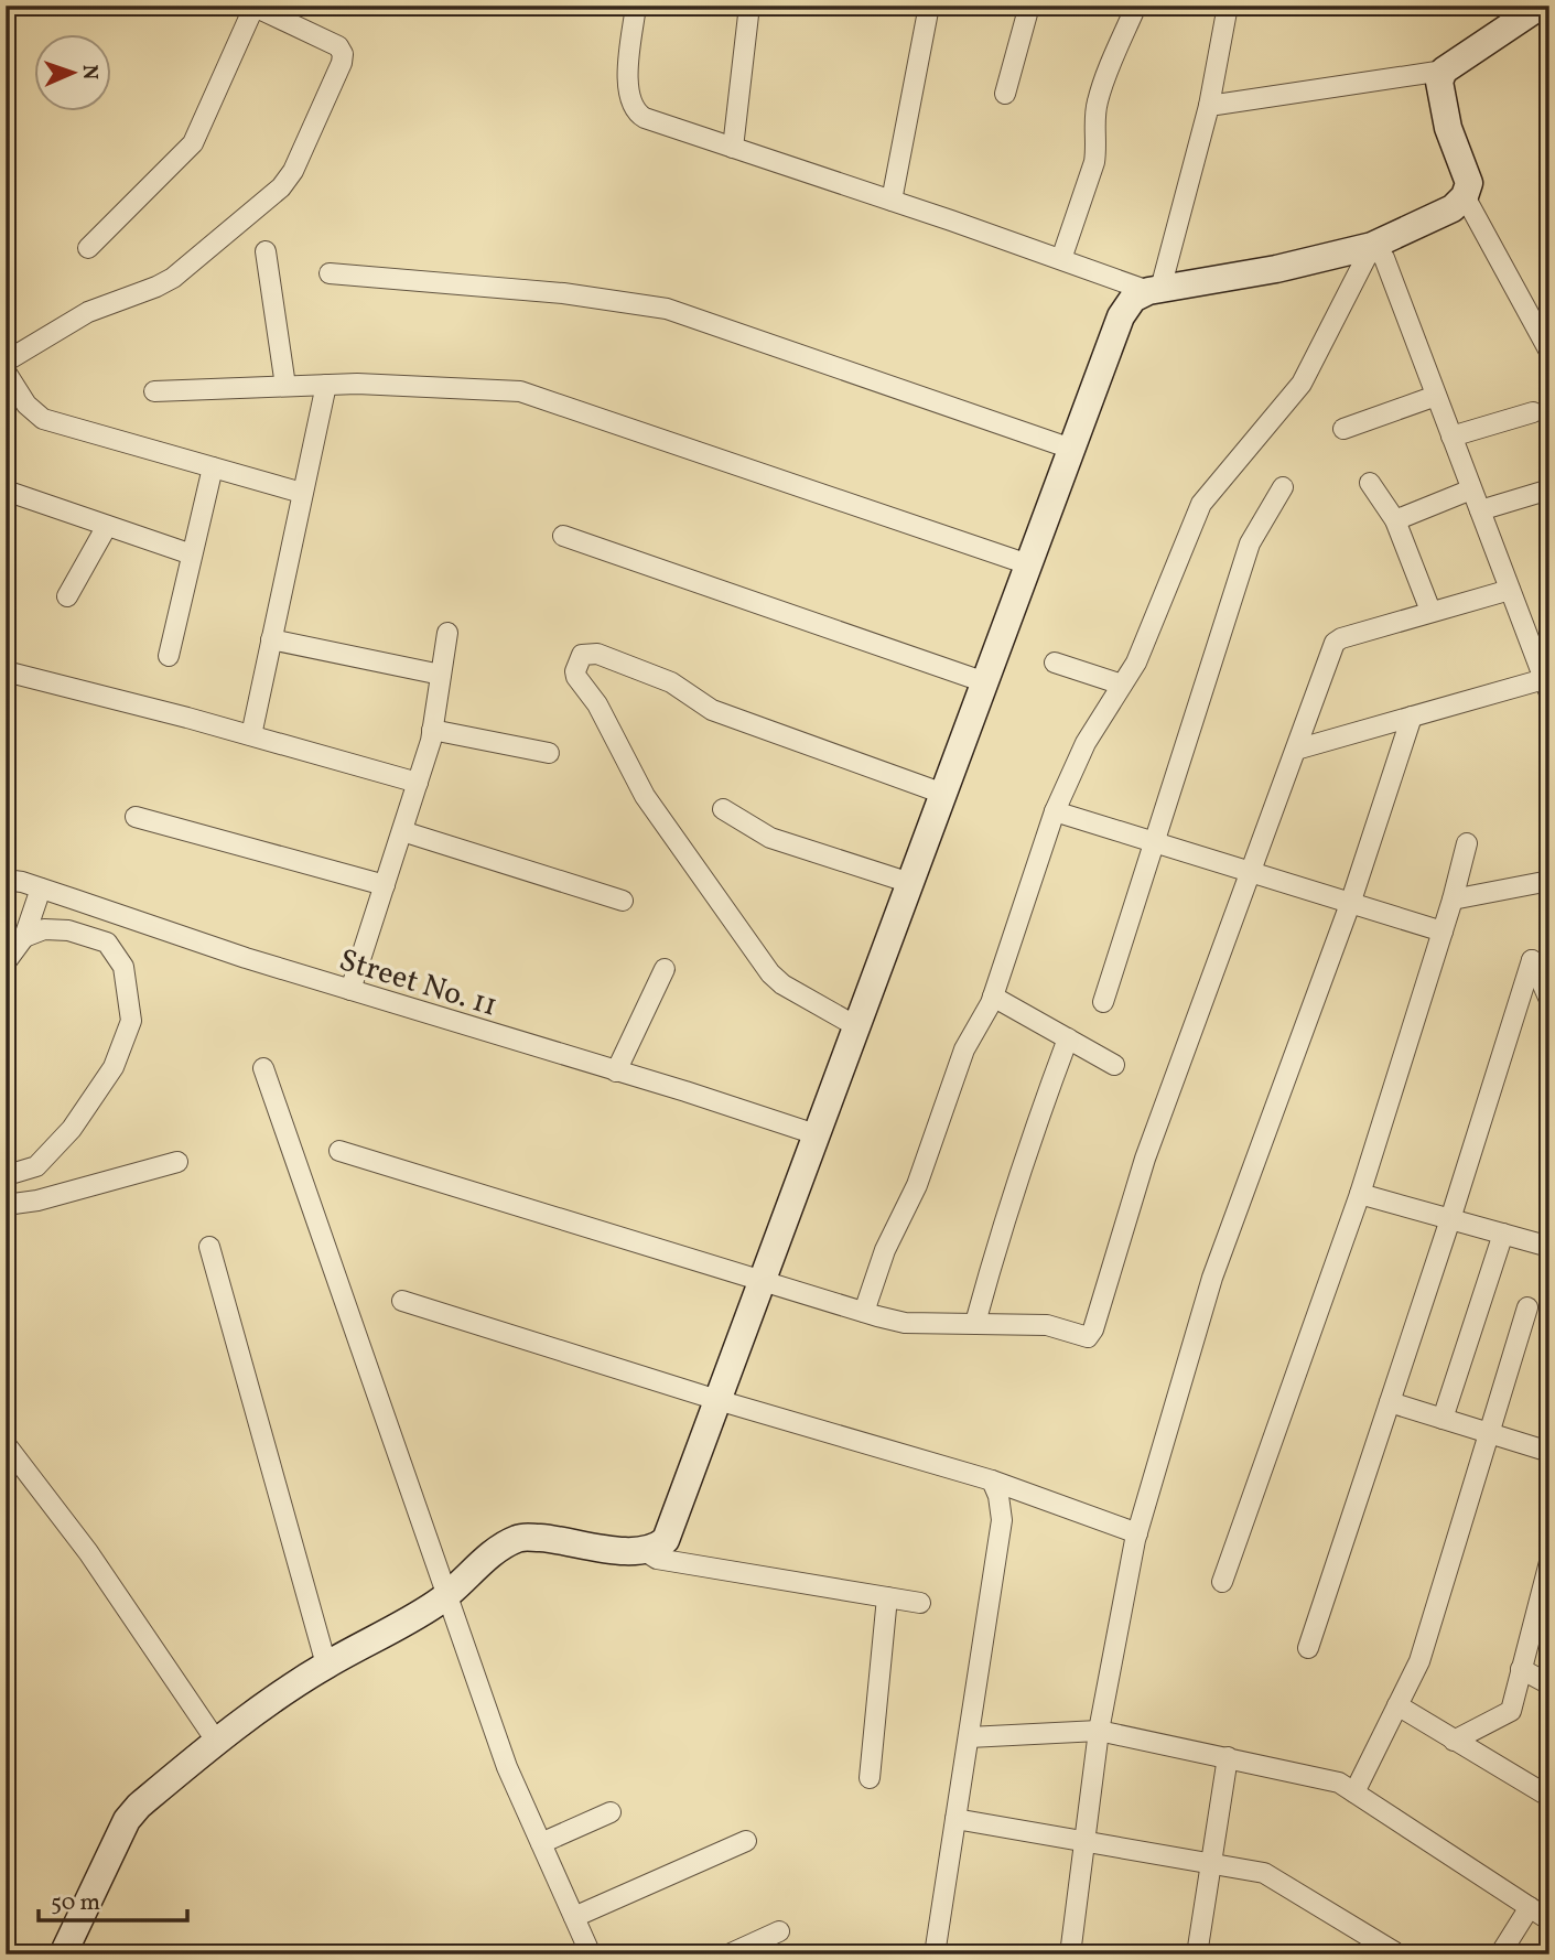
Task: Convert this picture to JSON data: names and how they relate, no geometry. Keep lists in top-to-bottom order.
{
  "streets": {
    "street": ["Street No. 11"]
  },
  "scale_bar": "50 m",
  "north": "right"
}
